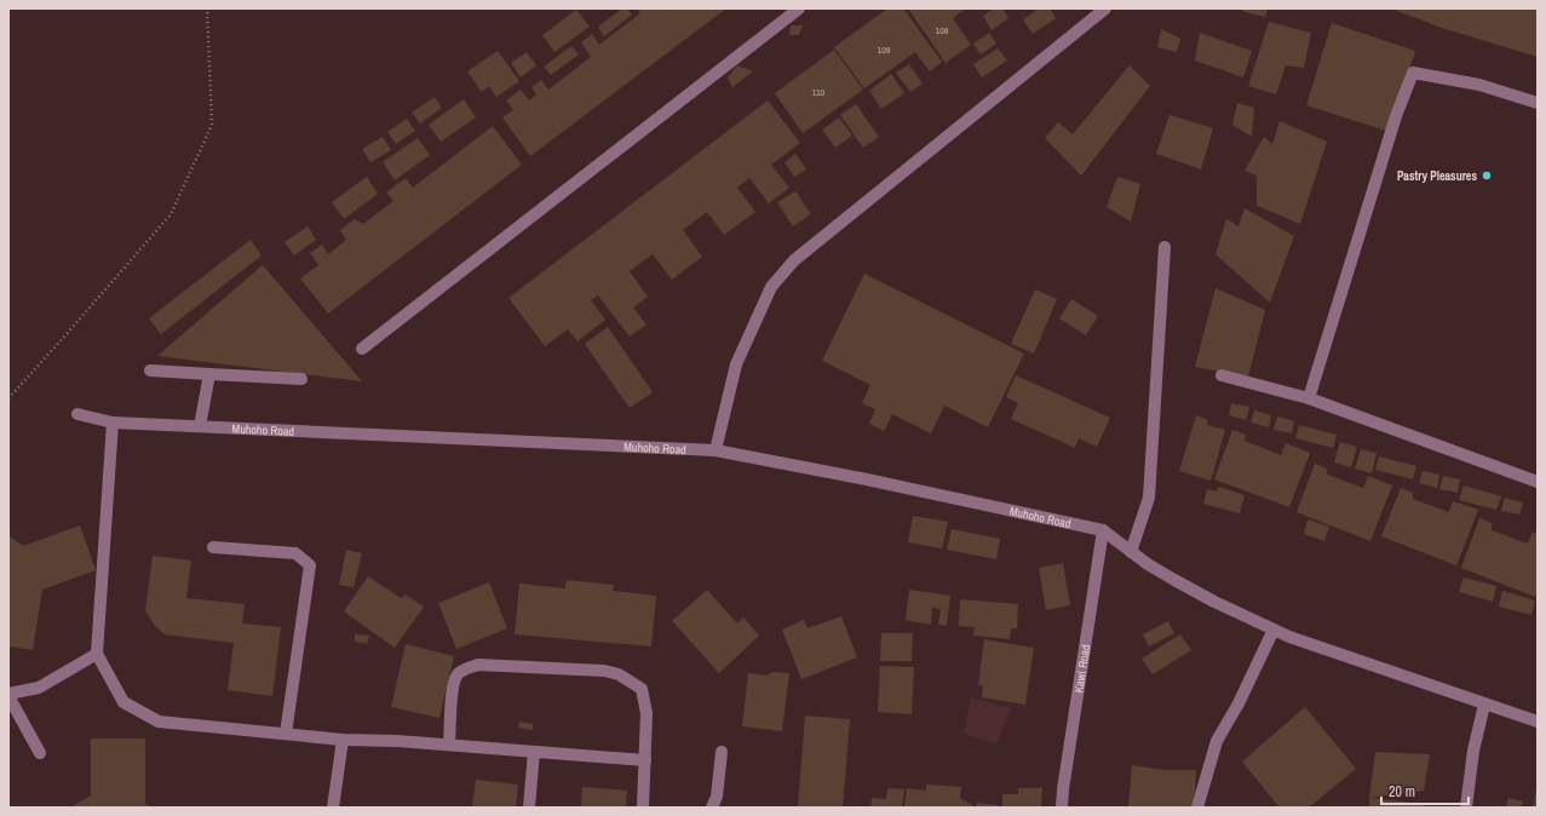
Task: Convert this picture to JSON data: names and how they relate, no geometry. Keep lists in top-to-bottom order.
{
  "streets": {
    "street": ["Muhoho Road", "Kawi Road"]
  },
  "crossings": [
    ["Muhoho Road", "Kawi Road"]
  ],
  "places": ["Pastry Pleasures"],
  "house_numbers": ["108", "109", "110"],
  "scale_bar": "20 m"
}
